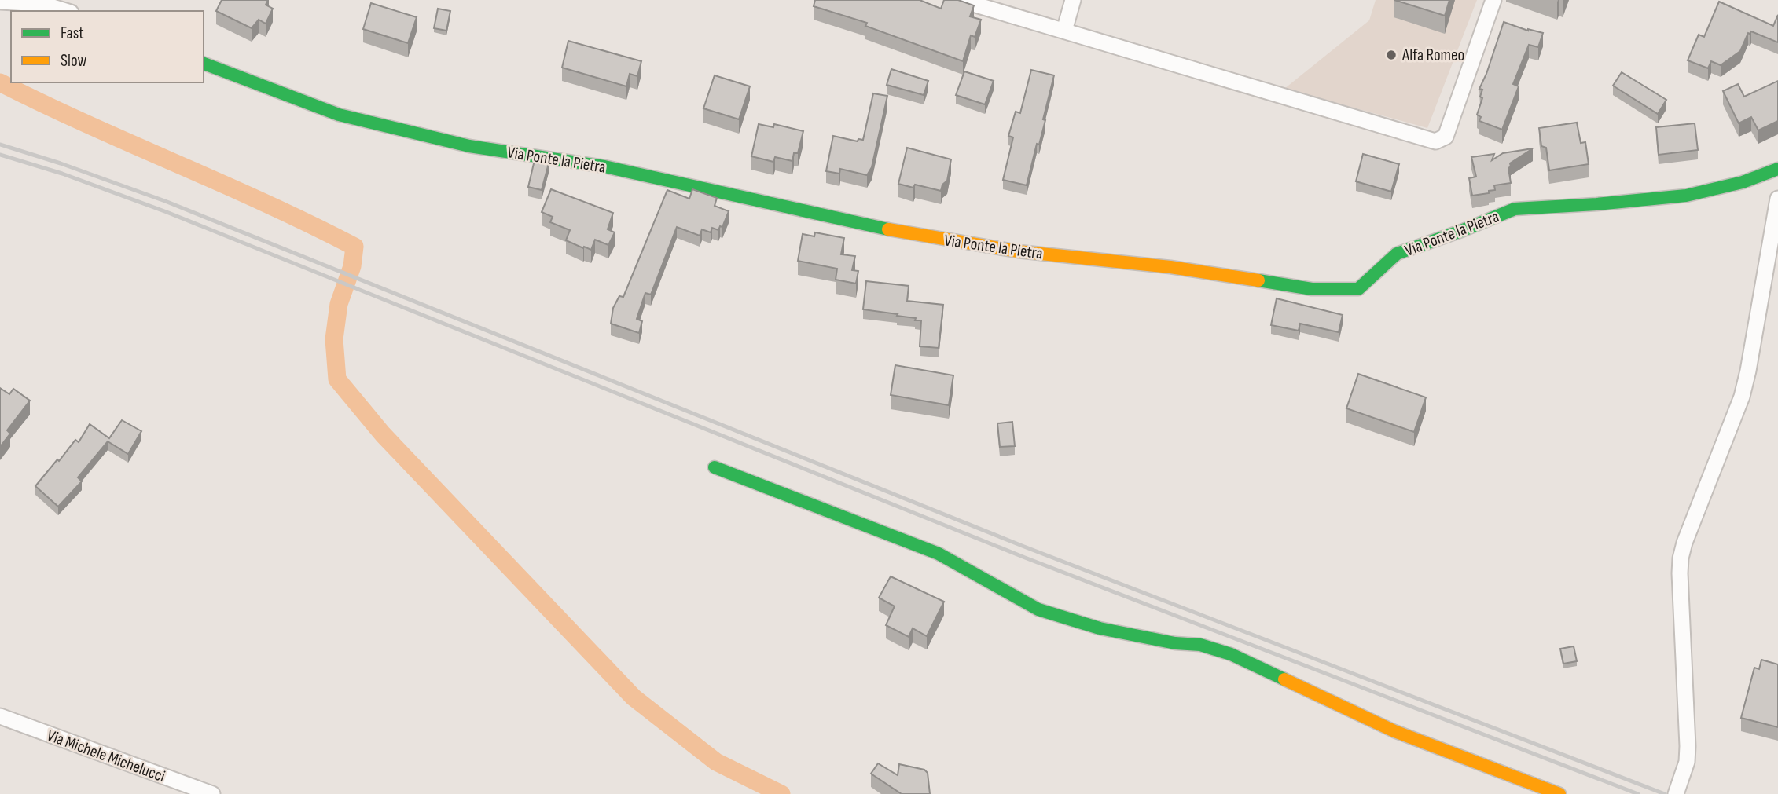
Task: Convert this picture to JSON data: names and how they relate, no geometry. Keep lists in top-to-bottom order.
{
  "streets": {
    "street": ["Via Ponte la Pietra", "Via Michele Michelucci"]
  },
  "places": ["Alfa Romeo"],
  "legend": ["Fast", "Slow"]
}
